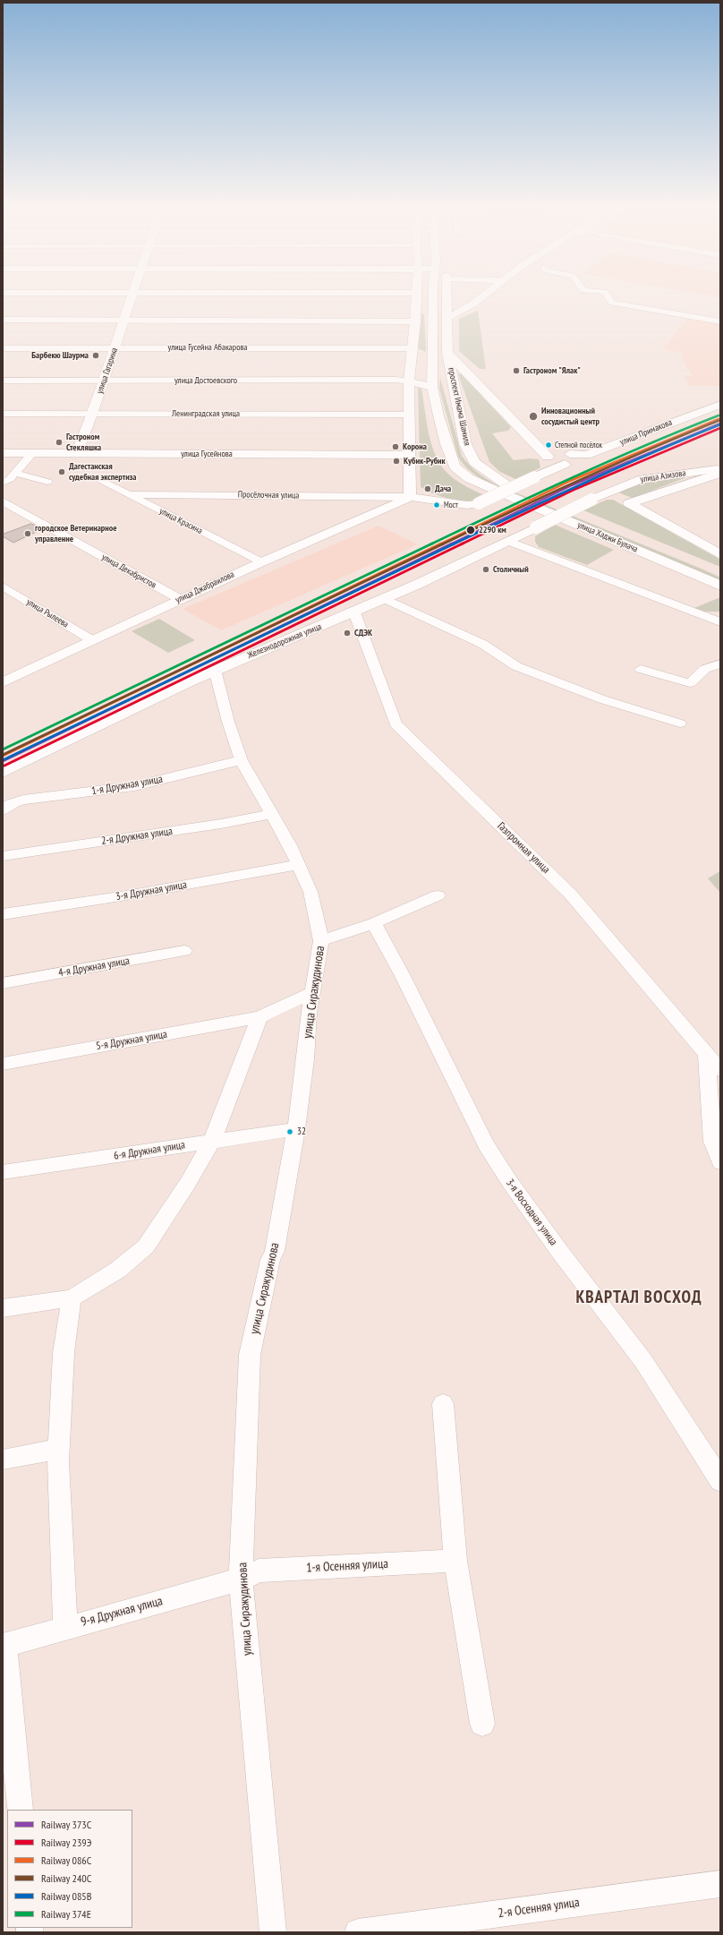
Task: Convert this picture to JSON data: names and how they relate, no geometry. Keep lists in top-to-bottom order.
{
  "streets": {
    "main road": [
      "улица Гагарина",
      "проспект Имама Шамиля",
      "улица Примакова",
      "улица Гусейнова",
      "улица Азизова",
      "улица Хаджи Булача",
      "улица Джабраилова",
      "Железнодорожная улица"
    ],
    "street": [
      "улица Гусейна Абакарова",
      "улица Достоевского",
      "Ленинградская улица",
      "Просёлочная улица",
      "улица Красина",
      "улица Декабристов",
      "улица Рылеева",
      "1-я Дружная улица",
      "2-я Дружная улица",
      "Газпромная улица",
      "3-я Дружная улица",
      "4-я Дружная улица",
      "улица Сиражудинова",
      "5-я Дружная улица",
      "6-я Дружная улица",
      "3-я Восходная улица",
      "1-я Осенняя улица",
      "9-я Дружная улица",
      "2-я Осенняя улица"
    ]
  },
  "crossings": [
    ["улица Гусейна Абакарова", "улица Гагарина"],
    ["улица Гагарина", "улица Достоевского"],
    ["улица Гагарина", "Ленинградская улица"],
    ["улица Гагарина", "улица Гусейнова"],
    ["проспект Имама Шамиля", "улица Хаджи Булача"],
    ["улица Азизова", "Железнодорожная улица"],
    ["Просёлочная улица", "улица Красина"],
    ["Просёлочная улица", "улица Джабраилова"],
    ["улица Красина", "улица Джабраилова"],
    ["улица Декабристов", "улица Джабраилова"],
    ["улица Джабраилова", "улица Рылеева"],
    ["Железнодорожная улица", "Газпромная улица"],
    ["Железнодорожная улица", "улица Сиражудинова"],
    ["1-я Дружная улица", "улица Сиражудинова"],
    ["2-я Дружная улица", "улица Сиражудинова"],
    ["3-я Дружная улица", "улица Сиражудинова"],
    ["улица Сиражудинова", "5-я Дружная улица"],
    ["улица Сиражудинова", "6-я Дружная улица"],
    ["улица Сиражудинова", "1-я Осенняя улица"],
    ["улица Сиражудинова", "9-я Дружная улица"],
    ["1-я Осенняя улица", "9-я Дружная улица"]
  ],
  "districts": ["КВАРТАЛ ВОСХОД"],
  "places": [
    "Барбекю Шаурма",
    "Гастроном \"Ялак\"",
    "Инновационный сосудистый центр",
    "Гастроном Стекляшка",
    "Степной посёлок",
    "Корона",
    "Кубик-Рубик",
    "Дагестанская судебная экспертиза",
    "Дача",
    "Мост",
    "2290 км",
    "городское Ветеринарное управление",
    "Столичный",
    "СДЭК",
    "32"
  ],
  "lines": [
    "rail line 374Е",
    "rail line 086С",
    "rail line 240С",
    "rail line 373C",
    "rail line 085В",
    "rail line 239Э"
  ],
  "legend": [
    "Railway 373C",
    "Railway 239Э",
    "Railway 086С",
    "Railway 240С",
    "Railway 085В",
    "Railway 374Е"
  ]
}
